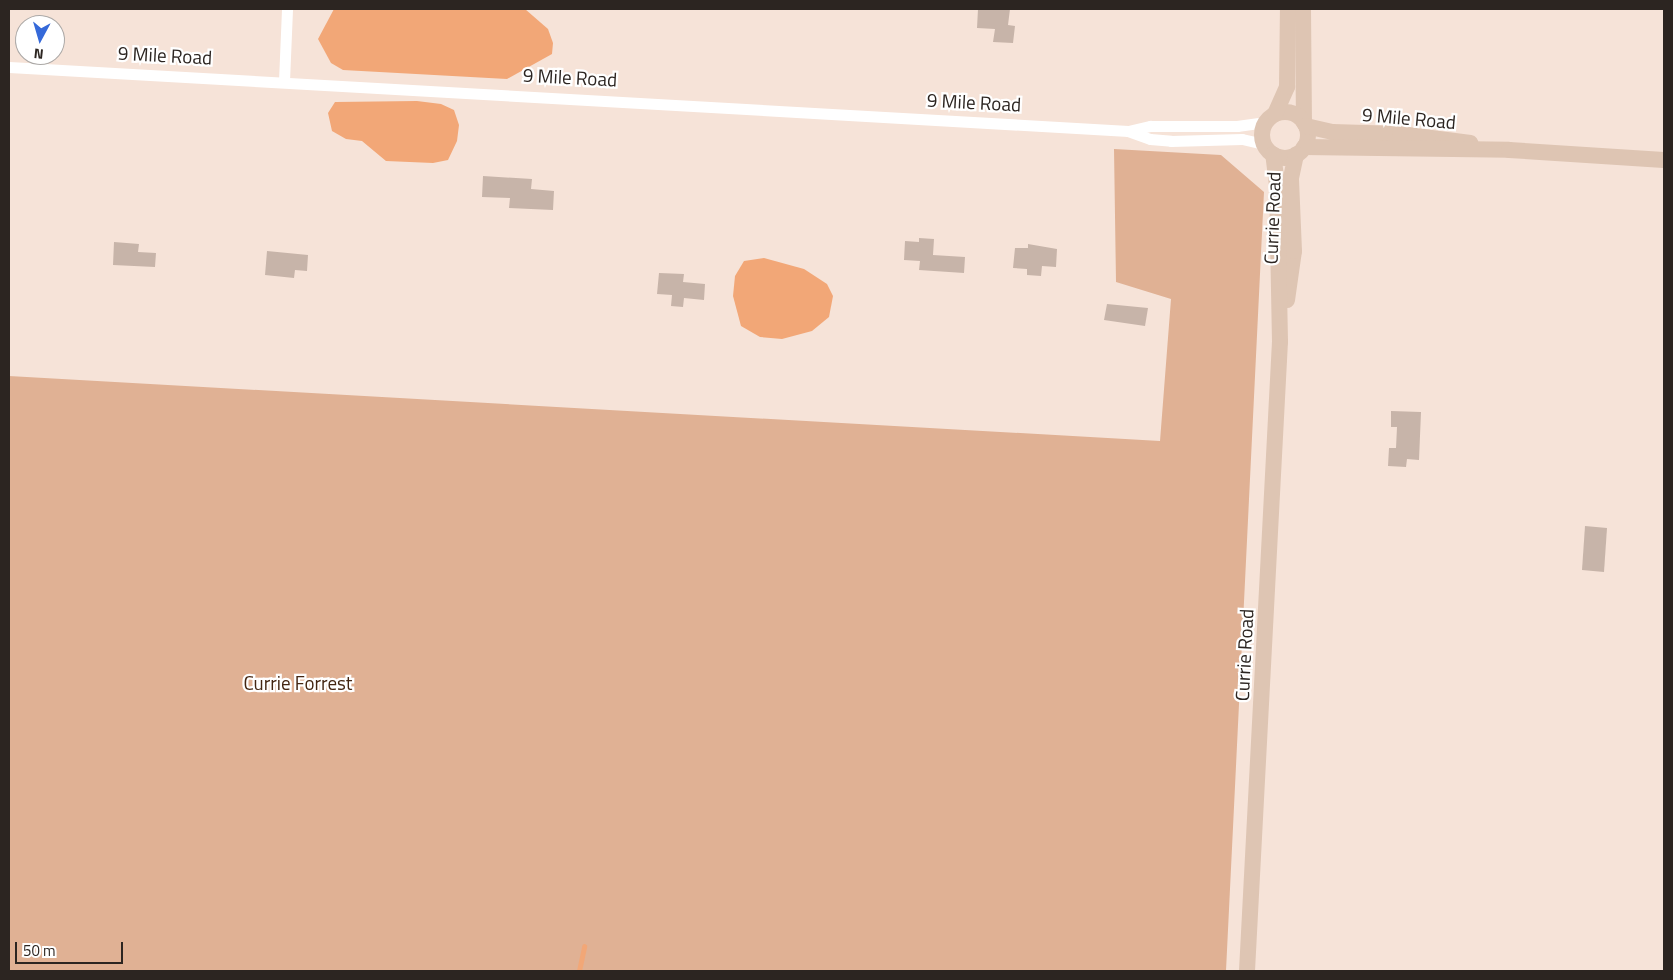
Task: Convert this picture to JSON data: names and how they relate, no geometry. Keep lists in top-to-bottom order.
{
  "streets": {
    "street": ["9 Mile Road", "Currie Road"]
  },
  "crossings": [
    ["9 Mile Road", "Currie Road"]
  ],
  "parks": ["Currie Forrest"],
  "scale_bar": "50 m",
  "north": "bottom"
}
